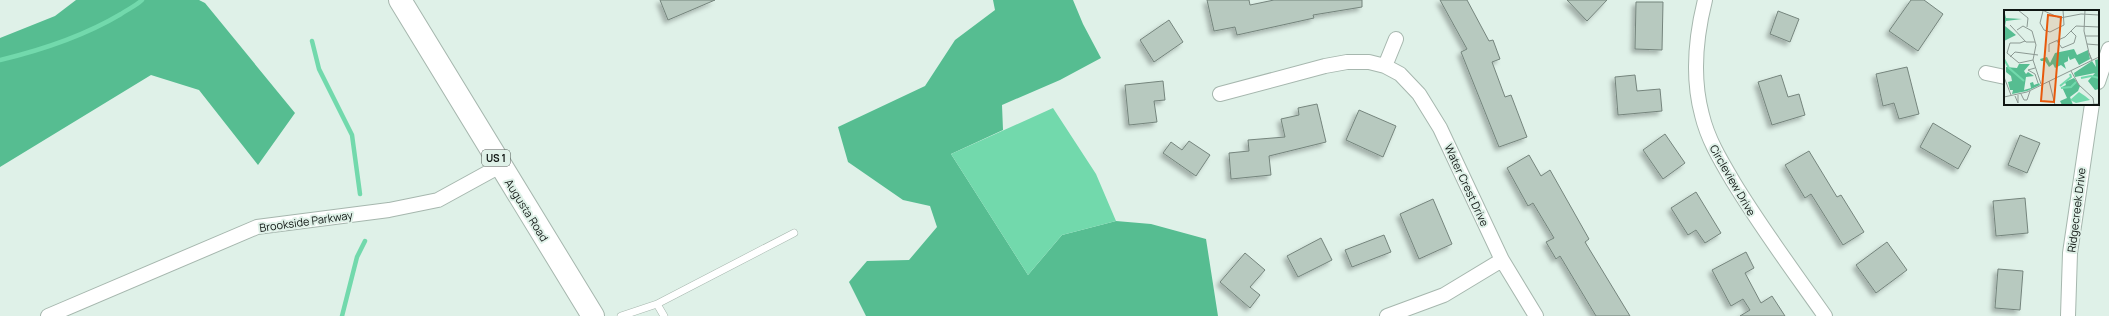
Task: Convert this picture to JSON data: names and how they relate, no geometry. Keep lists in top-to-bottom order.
{
  "streets": {
    "main road": ["US 1", "Augusta Road"],
    "street": [
      "Circleview Drive",
      "Water Crest Drive",
      "Ridgecreek Drive",
      "Brookside Parkway"
    ]
  },
  "crossings": [
    ["Augusta Road", "Brookside Parkway"]
  ]
}
